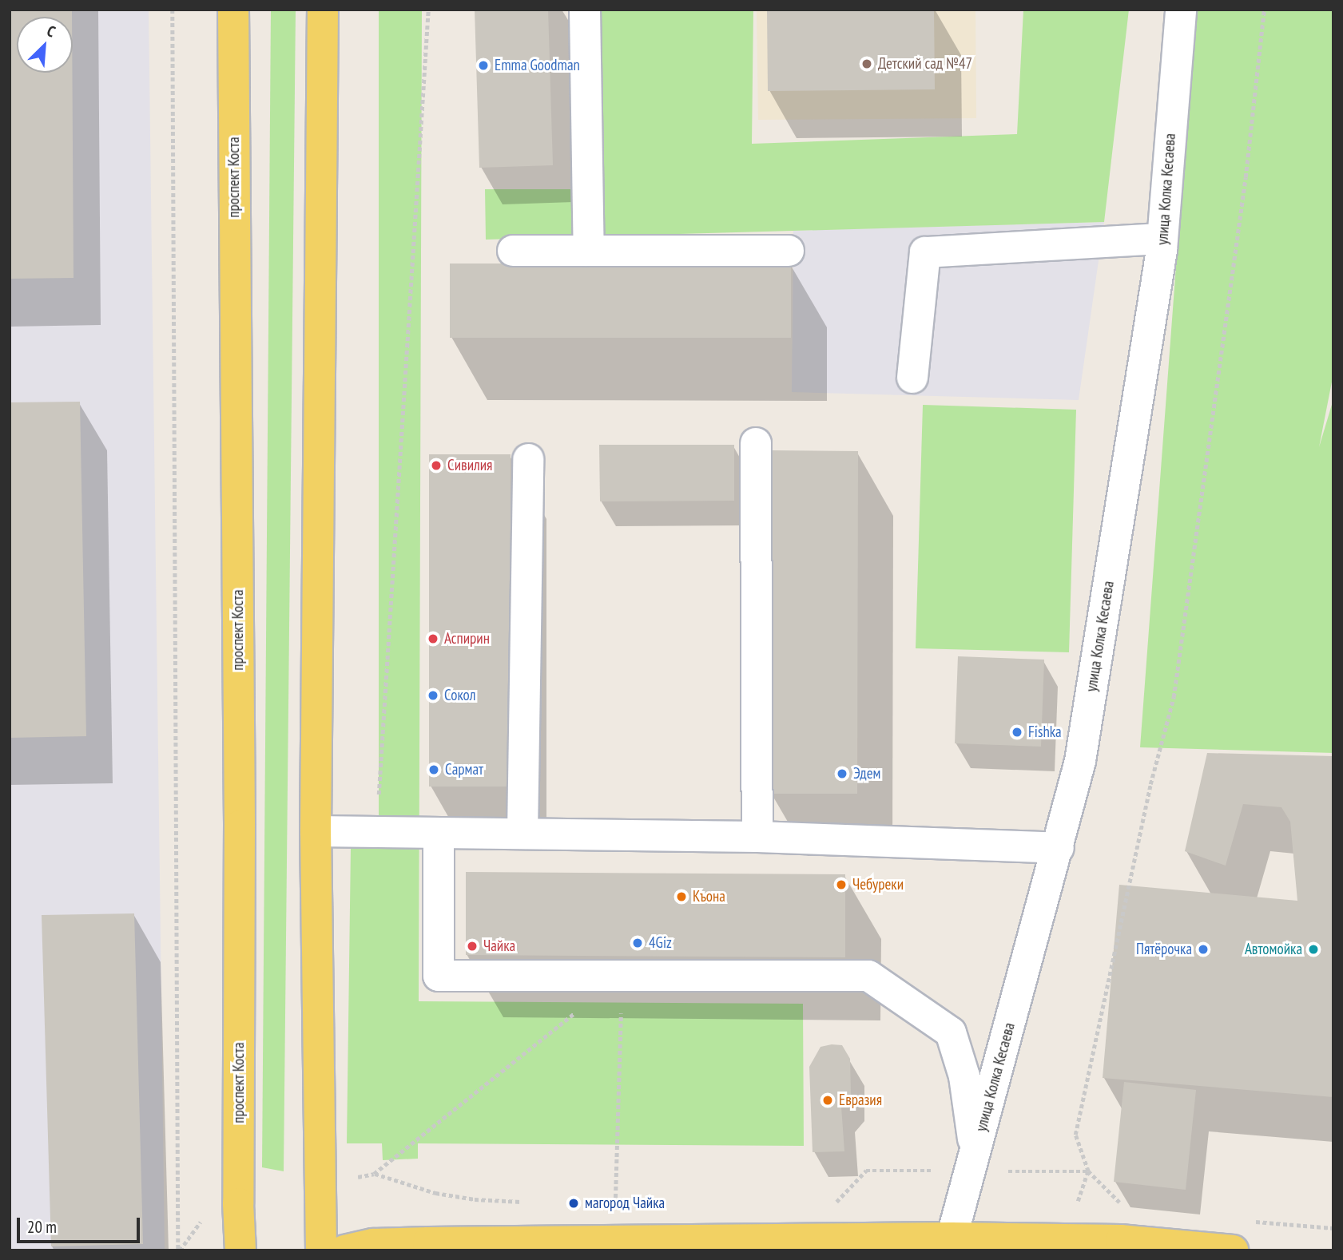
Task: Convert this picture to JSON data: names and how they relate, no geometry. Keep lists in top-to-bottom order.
{
  "streets": {
    "main road": ["проспект Коста"],
    "street": ["улица Колка Кесаева"]
  },
  "places": [
    "Детский сад №47",
    "Emma Goodman",
    "Сивилия",
    "Аспирин",
    "Сокол",
    "Fishka",
    "Сармат",
    "Эдем",
    "Чебуреки",
    "Къона",
    "4Giz",
    "Чайка",
    "Пятёрочка",
    "Автомойка",
    "Евразия",
    "магород Чайка"
  ],
  "scale_bar": "20 m",
  "north": "top right"
}
